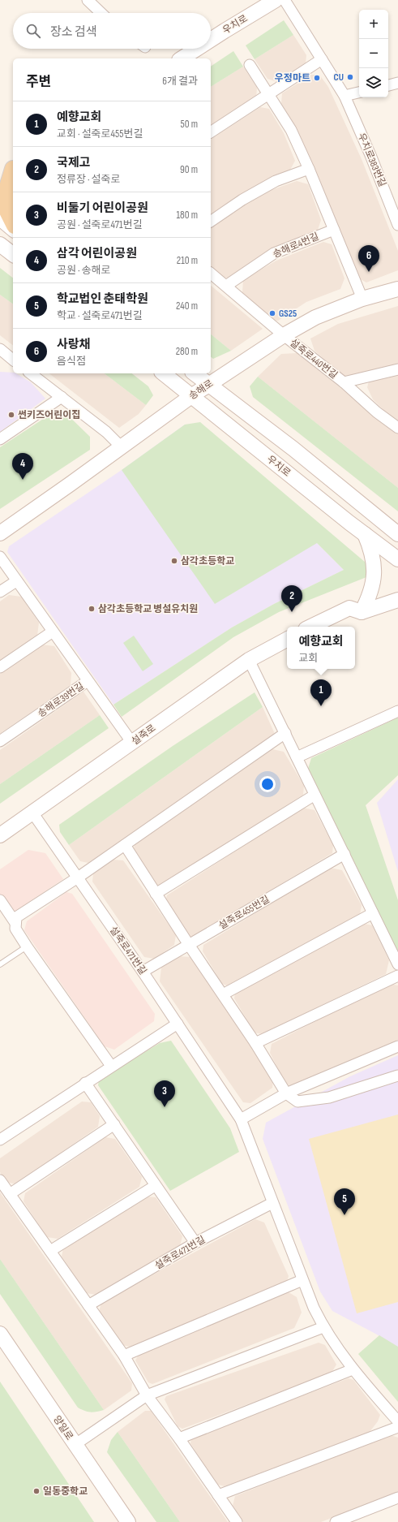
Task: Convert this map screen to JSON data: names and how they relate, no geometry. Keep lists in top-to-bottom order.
{
  "streets": {
    "street": [
      "우치로",
      "우치로383번길",
      "송해로4번길",
      "설죽로440번길",
      "송해로",
      "송해로39번길",
      "설죽로",
      "설죽로455번길",
      "설죽로471번길",
      "양일로"
    ]
  },
  "crossings": [
    ["우치로", "송해로"],
    ["설죽로440번길", "송해로"],
    ["설죽로", "설죽로471번길"],
    ["설죽로455번길", "설죽로471번길"]
  ],
  "places": [
    "CU",
    "우정마트",
    "GS25",
    "썬키즈어린이집",
    "삼각초등학교",
    "삼각초등학교 병설유치원",
    "일동중학교"
  ],
  "page": {
    "map_buttons": ["+", "−"],
    "search": "장소 검색",
    "heading": ["주변", "6개 결과"],
    "list": [
      {
        "mark": "1",
        "name": "예향교회",
        "note": "교회 · 설죽로455번길",
        "value": "50 m"
      },
      {
        "mark": "2",
        "name": "국제고",
        "note": "정류장 · 설죽로",
        "value": "90 m"
      },
      {
        "mark": "3",
        "name": "비둘기 어린이공원",
        "note": "공원 · 설죽로471번길",
        "value": "180 m"
      },
      {
        "mark": "4",
        "name": "삼각 어린이공원",
        "note": "공원 · 송해로",
        "value": "210 m"
      },
      {
        "mark": "5",
        "name": "학교법인 춘태학원",
        "note": "학교 · 설죽로471번길",
        "value": "240 m"
      },
      {
        "mark": "6",
        "name": "사랑채",
        "note": "음식점",
        "value": "280 m"
      }
    ],
    "pins": [
      "6",
      "4",
      "2",
      "1",
      "3",
      "5"
    ],
    "popup": ["예향교회", "교회"]
  }
}
